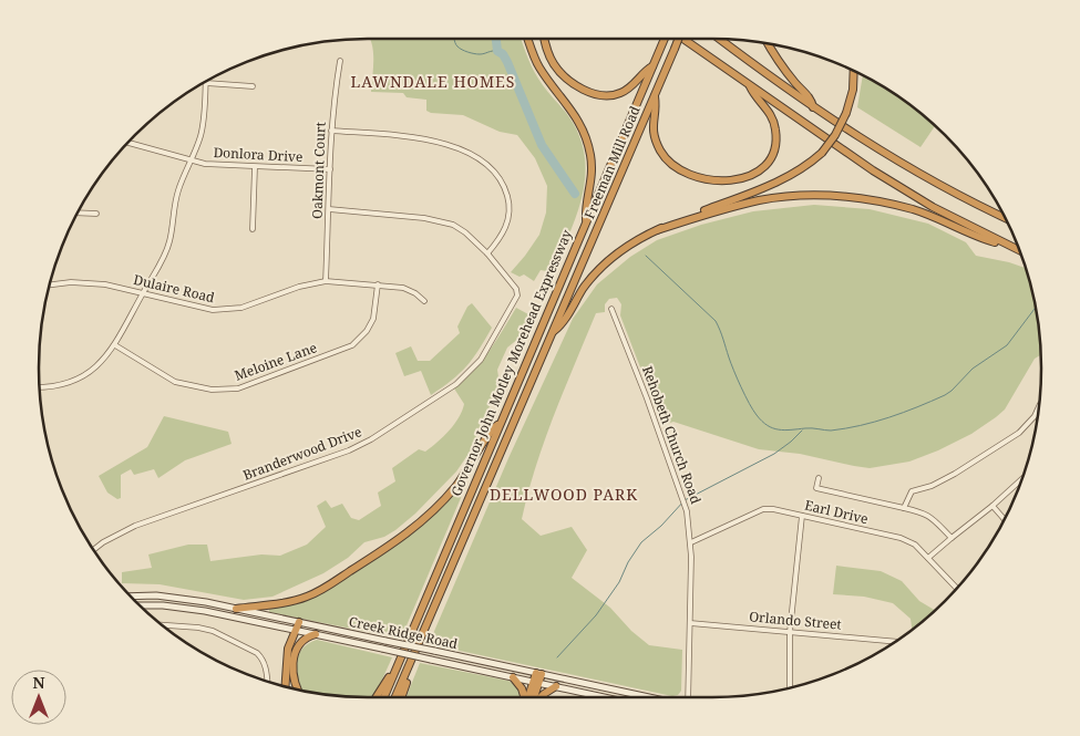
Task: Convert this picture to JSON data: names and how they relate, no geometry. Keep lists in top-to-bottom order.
{
  "streets": {
    "highway": ["Freeman Mill Road", "Governor John Motley Morehead Expressway"],
    "main road": ["Creek Ridge Road"],
    "street": [
      "Donlora Drive",
      "Oakmont Court",
      "Dulaire Road",
      "Meloine Lane",
      "Rehobeth Church Road",
      "Branderwood Drive",
      "Earl Drive",
      "Orlando Street"
    ]
  },
  "crossings": [
    ["Donlora Drive", "Oakmont Court"],
    ["Freeman Mill Road", "Governor John Motley Morehead Expressway"],
    ["Oakmont Court", "Dulaire Road"],
    ["Oakmont Court", "Branderwood Drive"],
    ["Dulaire Road", "Meloine Lane"],
    ["Rehobeth Church Road", "Earl Drive"],
    ["Rehobeth Church Road", "Orlando Street"]
  ],
  "districts": ["LAWNDALE HOMES", "DELLWOOD PARK"],
  "north": "top"
}
